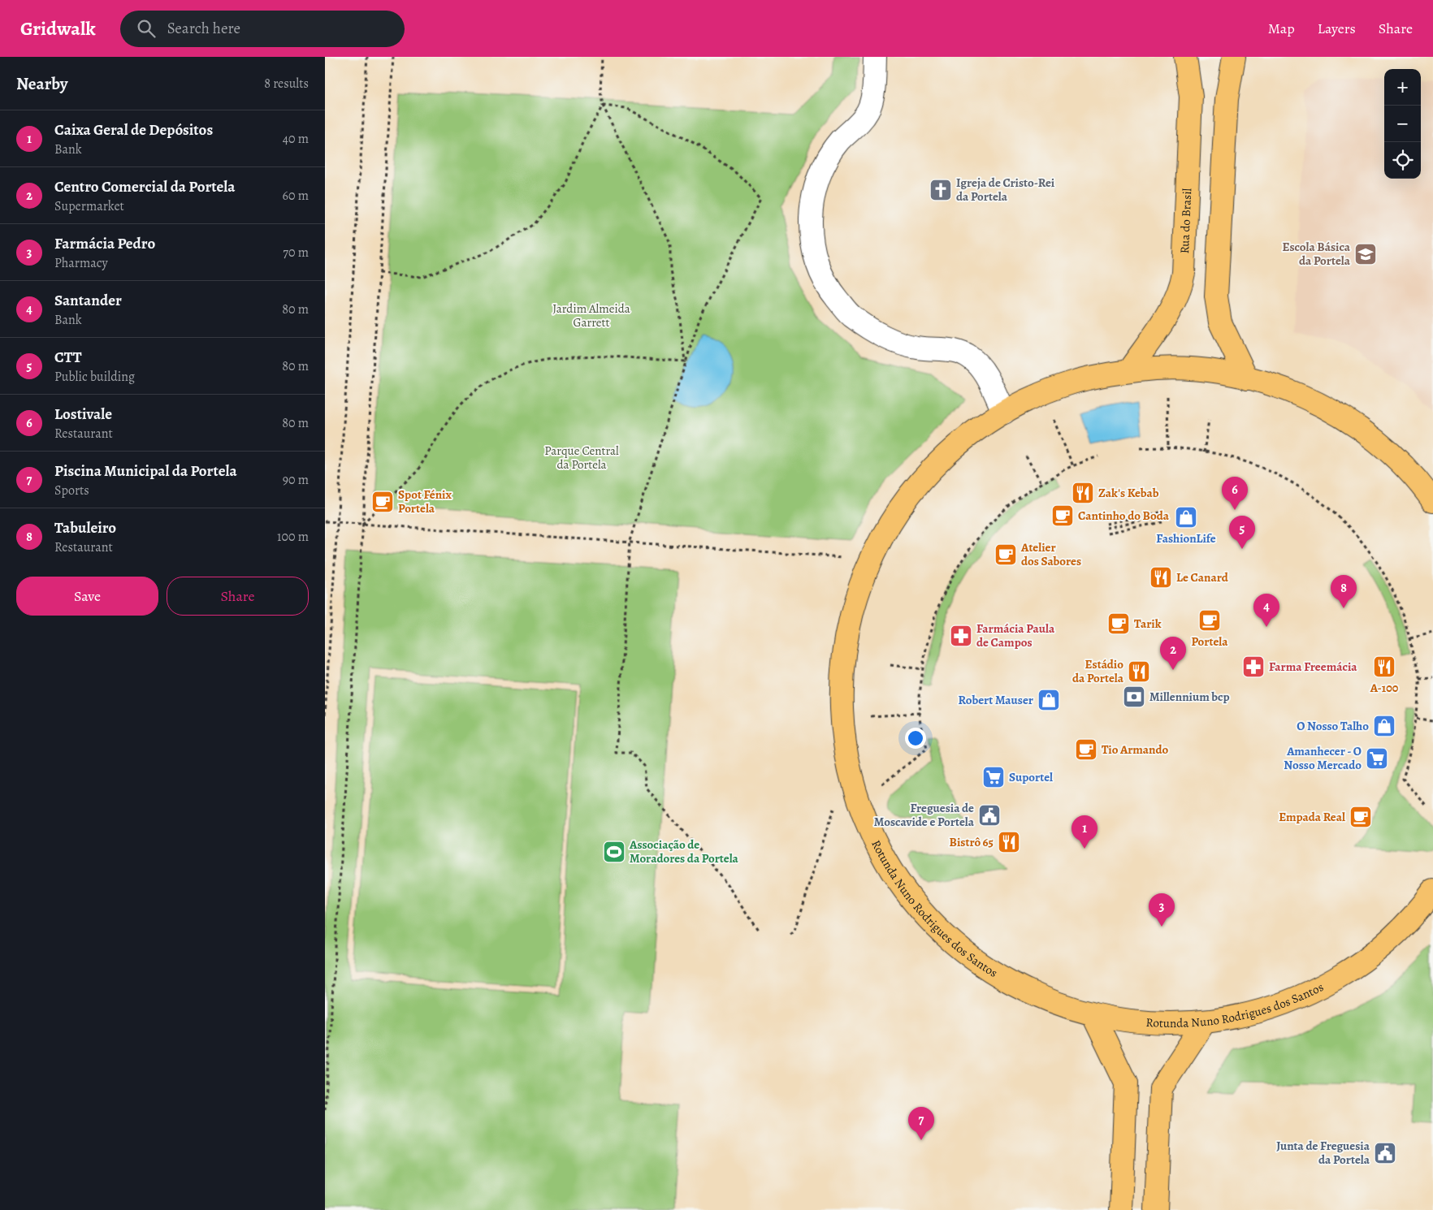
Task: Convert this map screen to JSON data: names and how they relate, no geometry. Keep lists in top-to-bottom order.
{
  "streets": {
    "main road": ["Rua do Brasil", "Rotunda Nuno Rodrigues dos Santos"]
  },
  "crossings": [
    ["Rua do Brasil", "Rotunda Nuno Rodrigues dos Santos"]
  ],
  "parks": ["Jardim Almeida Garrett", "Parque Central da Portela"],
  "places": {
    "church": ["Igreja de Cristo-Rei da Portela"],
    "school or university": ["Escola Básica da Portela"],
    "restaurant": [
      "Zak's Kebab",
      "Le Canard",
      "A-100",
      "Estádio da Portela",
      "Bistrô 65"
    ],
    "cafe": [
      "Spot Fénix Portela",
      "Cantinho do Boda",
      "Atelier dos Sabores",
      "Portela",
      "Tarik",
      "Tio Armando",
      "Empada Real"
    ],
    "shop": ["FashionLife", "Robert Mauser", "O Nosso Talho"],
    "pharmacy": ["Farmácia Paula de Campos", "Farma Freemácia"],
    "bank": ["Millennium bcp"],
    "supermarket": ["Amanhecer - O Nosso Mercado", "Suportel"],
    "public building": ["Freguesia de Moscavide e Portela", "Junta de Freguesia da Portela"],
    "sports": ["Associação de Moradores da Portela"]
  },
  "page": {
    "header": "Gridwalk",
    "search": "Search here",
    "nav": ["Map", "Layers", "Share"],
    "heading": ["Nearby", "8 results"],
    "map_buttons": ["+", "−"],
    "list": [
      {
        "mark": "1",
        "name": "Caixa Geral de Depósitos",
        "note": "Bank",
        "value": "40 m"
      },
      {
        "mark": "2",
        "name": "Centro Comercial da Portela",
        "note": "Supermarket",
        "value": "60 m"
      },
      {
        "mark": "3",
        "name": "Farmácia Pedro",
        "note": "Pharmacy",
        "value": "70 m"
      },
      {
        "mark": "4",
        "name": "Santander",
        "note": "Bank",
        "value": "80 m"
      },
      {
        "mark": "5",
        "name": "CTT",
        "note": "Public building",
        "value": "80 m"
      },
      {
        "mark": "6",
        "name": "Lostivale",
        "note": "Restaurant",
        "value": "80 m"
      },
      {
        "mark": "7",
        "name": "Piscina Municipal da Portela",
        "note": "Sports",
        "value": "90 m"
      },
      {
        "mark": "8",
        "name": "Tabuleiro",
        "note": "Restaurant",
        "value": "100 m"
      }
    ],
    "pins": [
      "6",
      "5",
      "8",
      "4",
      "2",
      "1",
      "3",
      "7"
    ],
    "buttons": ["Save", "Share"]
  }
}
